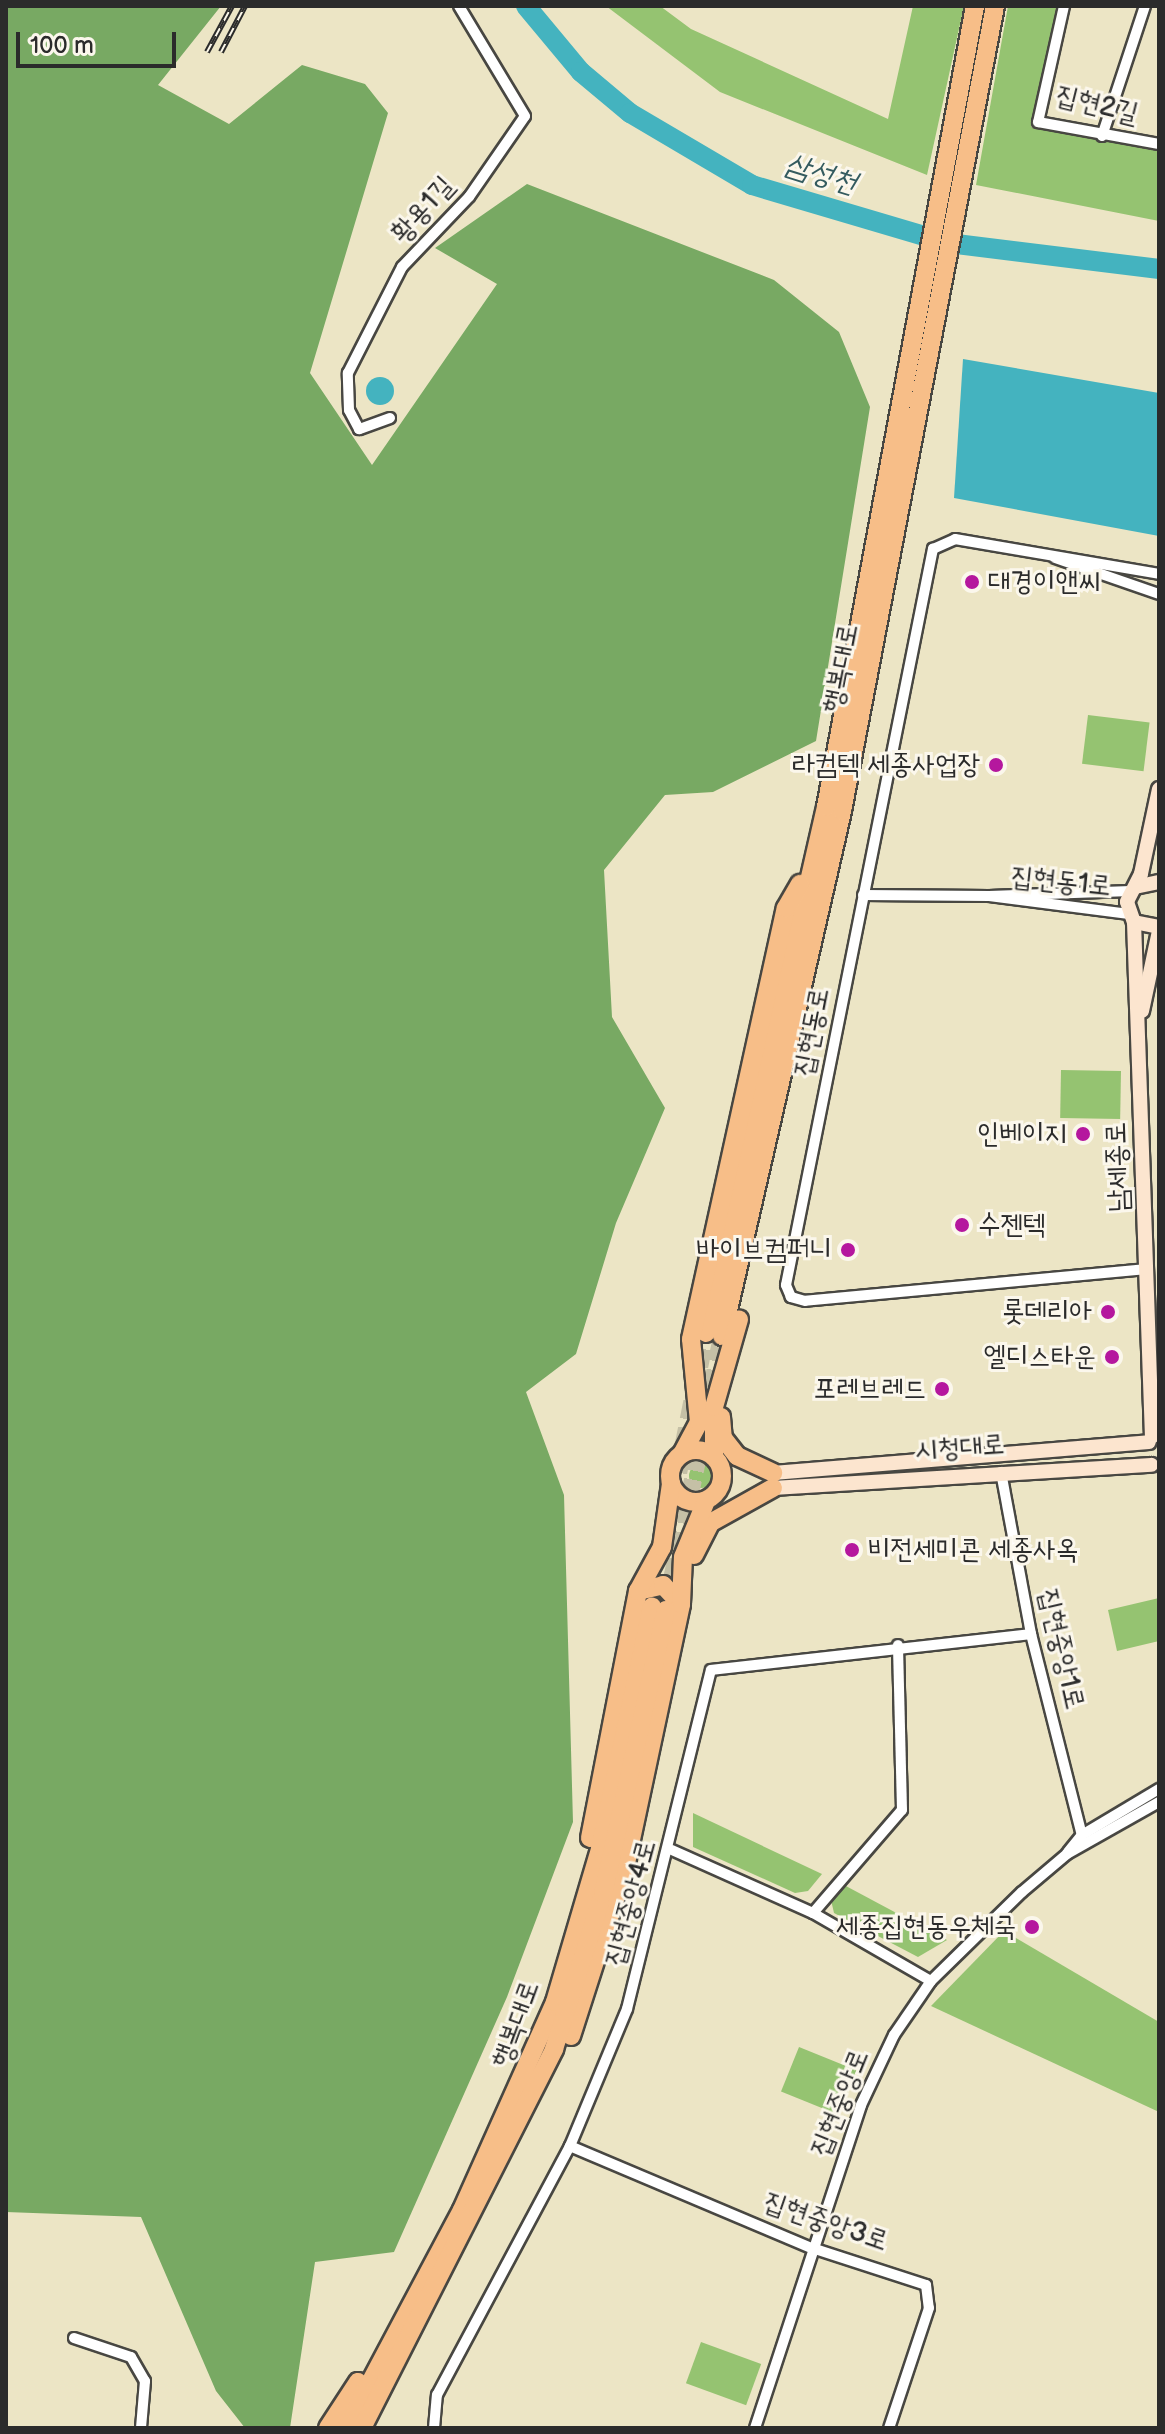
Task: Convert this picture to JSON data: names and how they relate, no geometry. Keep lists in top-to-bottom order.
{
  "streets": {
    "highway": ["행복대로"],
    "street": [
      "집현2길",
      "황용1길",
      "집현동1로",
      "집현동로",
      "남세종로",
      "시청대로",
      "집현중앙1로",
      "집현중앙4로",
      "집현중앙로",
      "집현중앙3로"
    ]
  },
  "crossings": [
    ["집현동1로", "집현동로"],
    ["집현동1로", "남세종로"],
    ["집현동로", "남세종로"],
    ["남세종로", "시청대로"],
    ["시청대로", "집현중앙1로"],
    ["집현중앙1로", "집현중앙4로"],
    ["집현중앙1로", "집현중앙로"],
    ["집현중앙4로", "집현중앙3로"],
    ["집현중앙로", "집현중앙3로"]
  ],
  "water": ["삼성천"],
  "places": [
    "대경이앤씨",
    "라컴텍 세종사업장",
    "인베이지",
    "수젠텍",
    "바이브컴퍼니",
    "롯데리아",
    "엘디스타운",
    "포레브레드",
    "비전세미콘 세종사옥",
    "세종집현동우체국"
  ],
  "scale_bar": "100 m"
}
